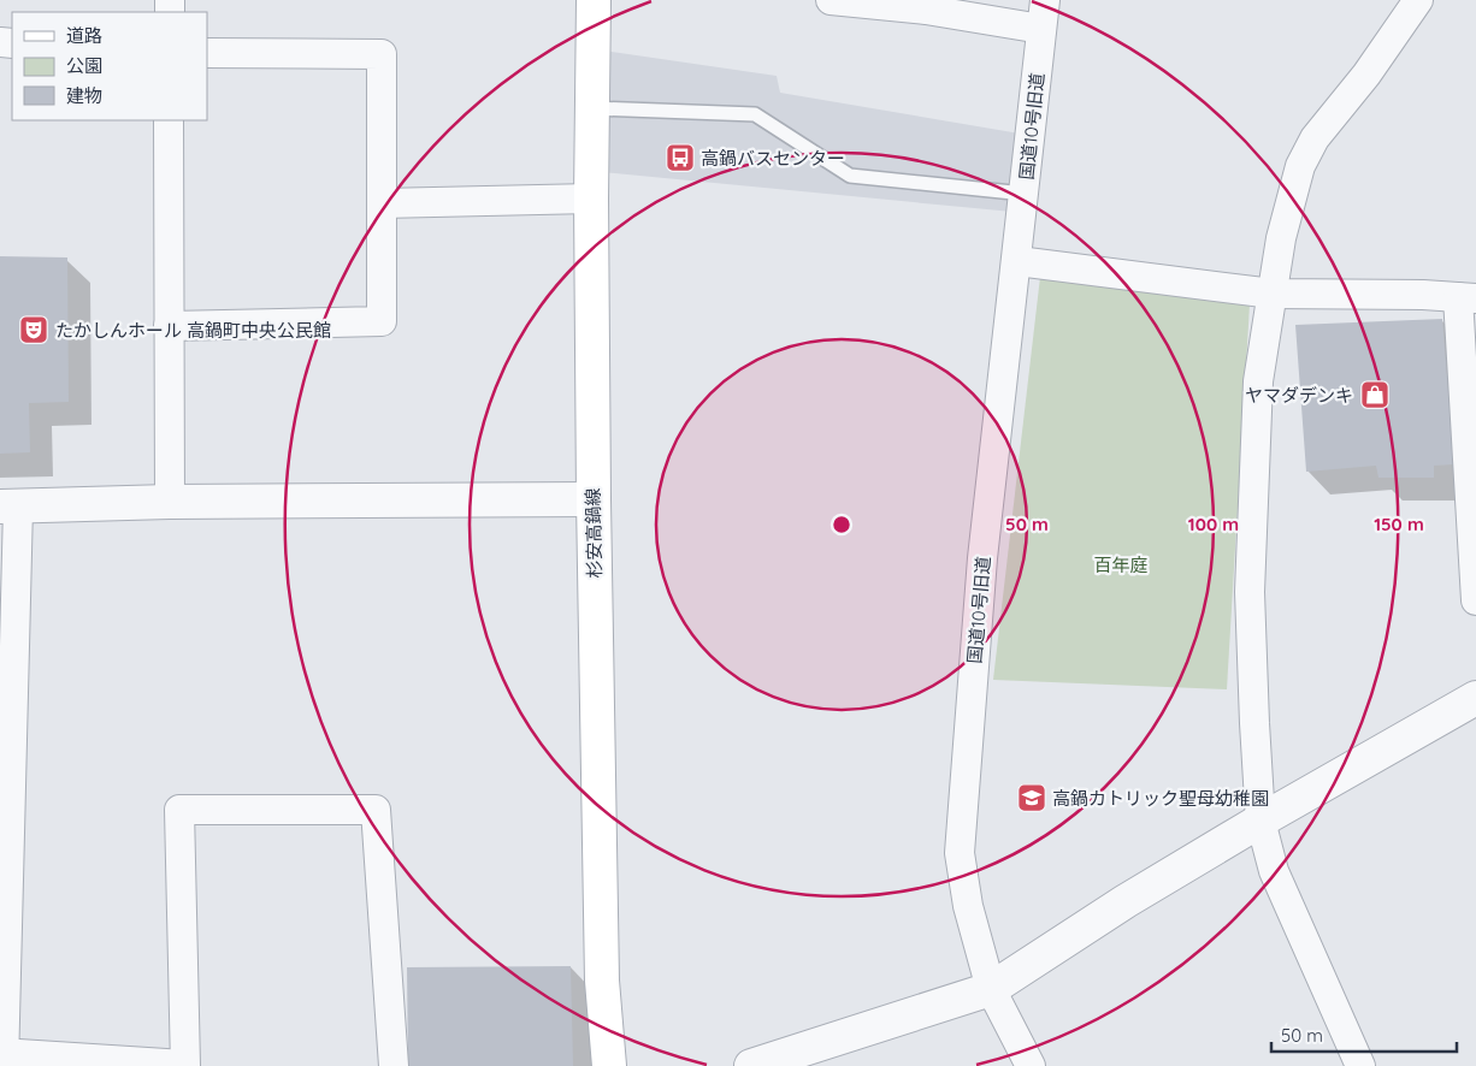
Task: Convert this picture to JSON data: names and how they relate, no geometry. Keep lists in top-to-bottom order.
{
  "streets": {
    "main road": ["杉安高鍋線"],
    "street": ["国道10号旧道"]
  },
  "parks": ["百年庭"],
  "places": {
    "bus stop": ["高鍋バスセンター"],
    "theatre": ["たかしんホール 高鍋町中央公民館"],
    "shop": ["ヤマダデンキ"],
    "school or university": ["高鍋カトリック聖母幼稚園"]
  },
  "legend": ["道路", "公園", "建物"],
  "scale_bar": "50 m",
  "rings": ["50 m", "100 m", "150 m"]
}
